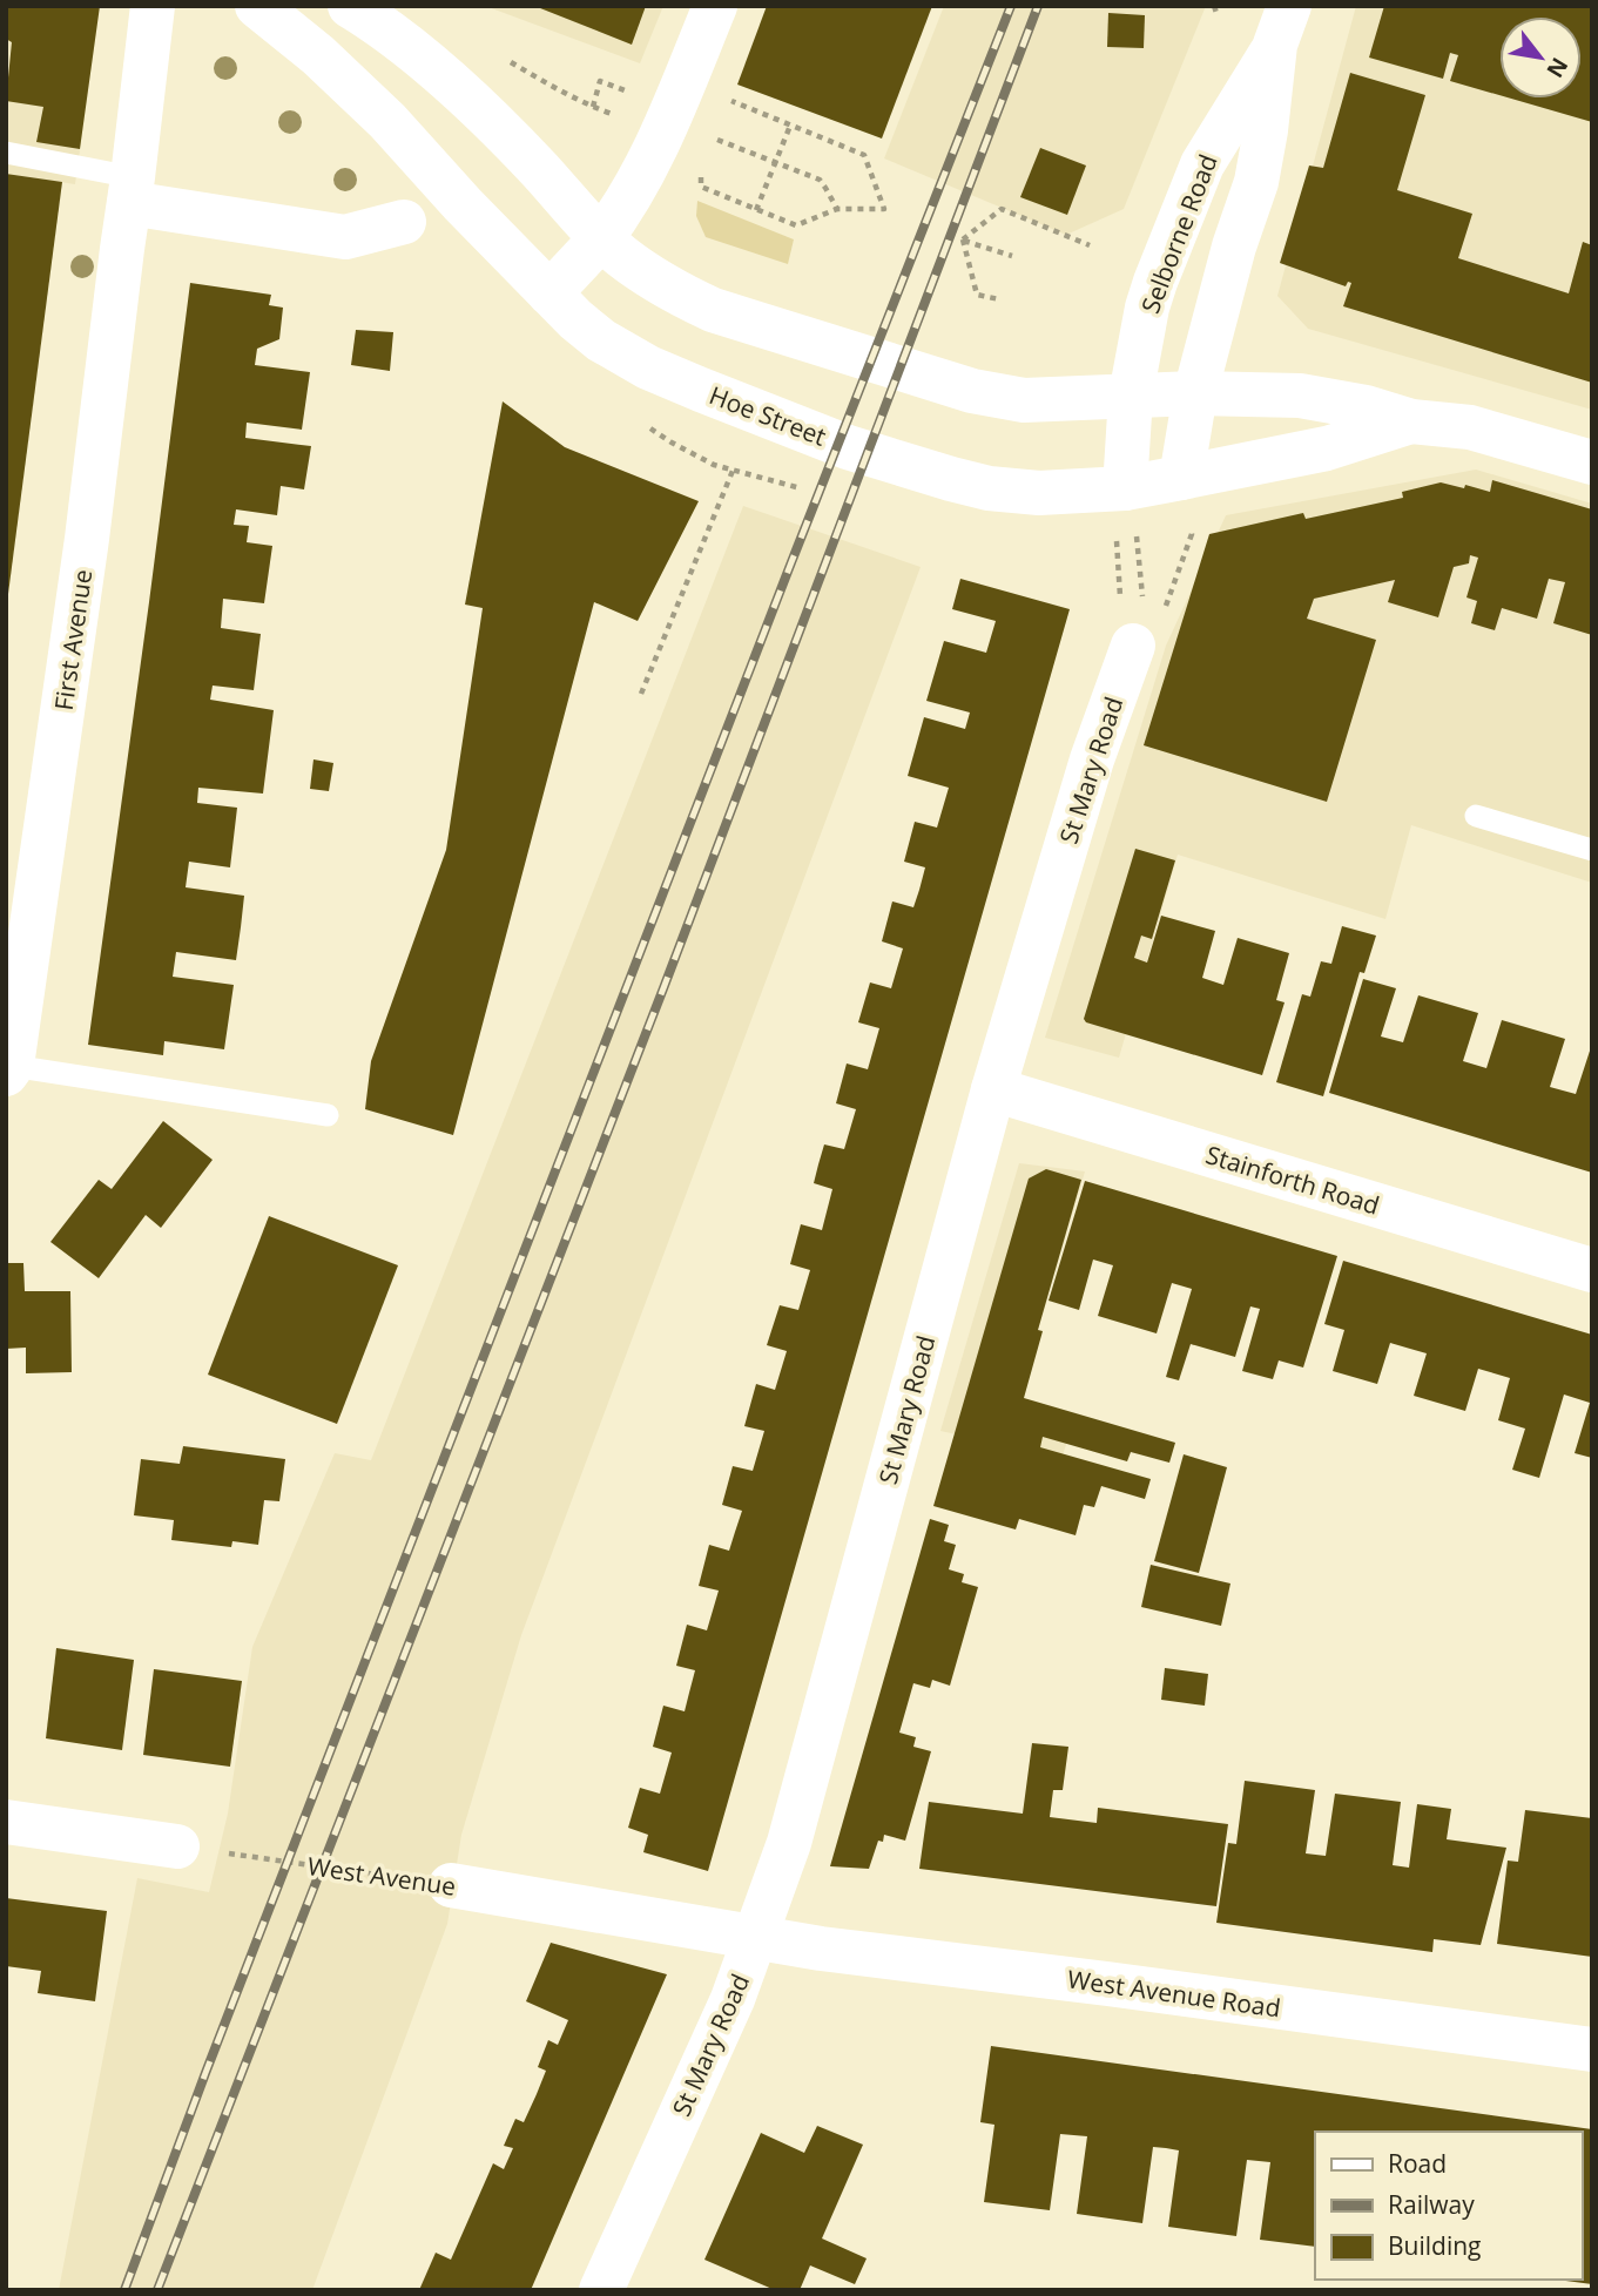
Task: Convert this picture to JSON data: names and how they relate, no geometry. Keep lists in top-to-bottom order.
{
  "streets": {
    "street": [
      "Selborne Road",
      "Hoe Street",
      "First Avenue",
      "St Mary Road",
      "Stainforth Road",
      "West Avenue",
      "West Avenue Road"
    ]
  },
  "crossings": [
    ["Selborne Road", "Hoe Street"],
    ["St Mary Road", "Stainforth Road"],
    ["St Mary Road", "West Avenue"],
    ["St Mary Road", "West Avenue Road"],
    ["West Avenue", "West Avenue Road"]
  ],
  "legend": ["Road", "Railway", "Building"],
  "north": "bottom right"
}
